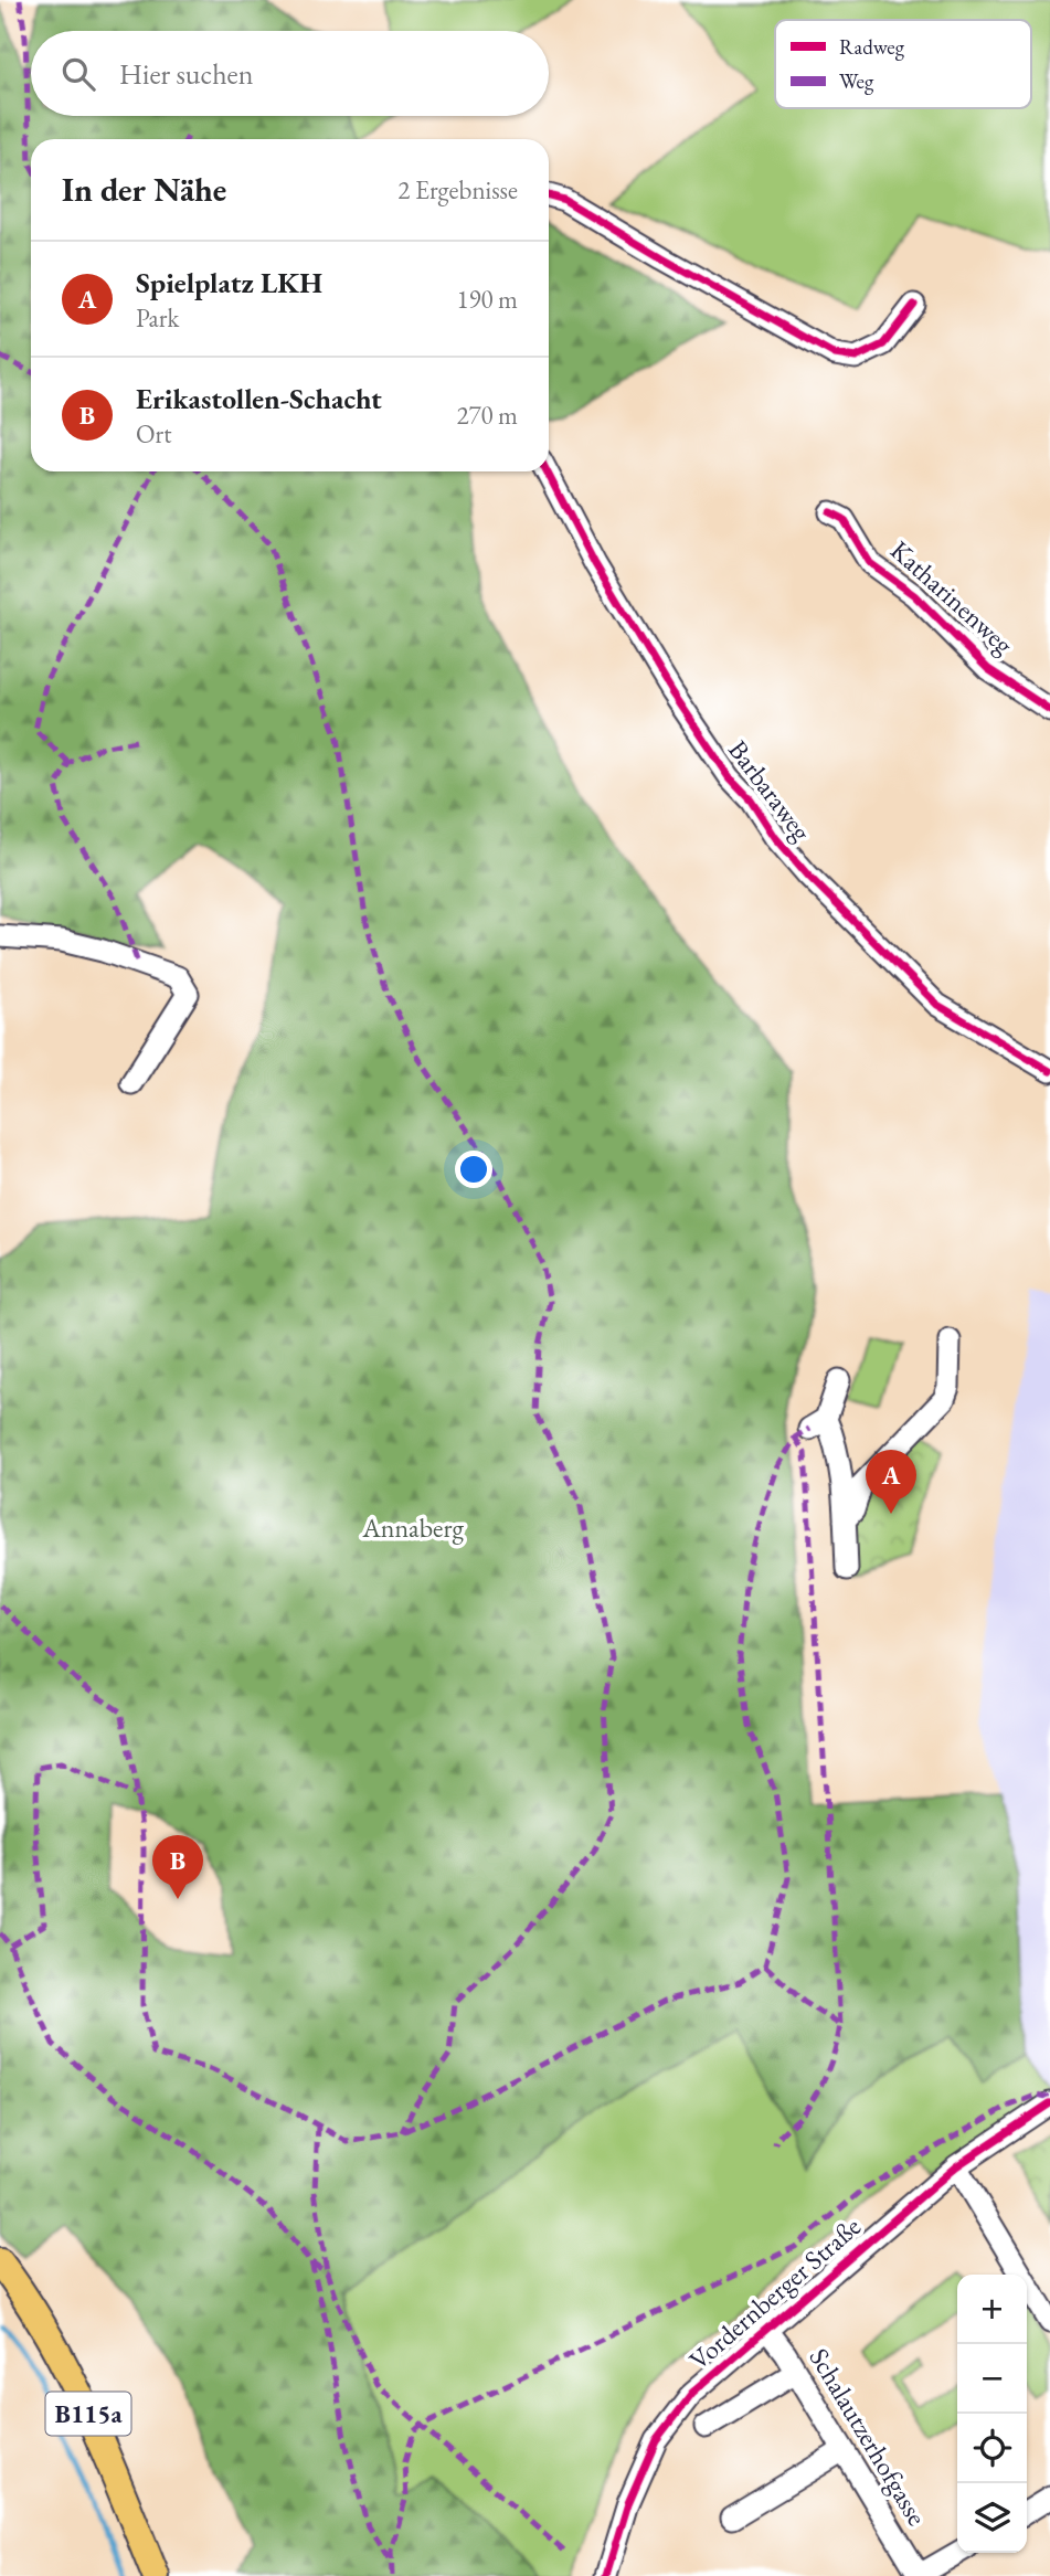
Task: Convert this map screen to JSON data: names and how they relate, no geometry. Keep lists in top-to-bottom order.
{
  "streets": {
    "main road": ["B115a"],
    "street": [
      "Katharinenweg",
      "Barbaraweg",
      "Vordernberger Straße",
      "Schalautzerhofgasse"
    ]
  },
  "crossings": [
    ["Vordernberger Straße", "Schalautzerhofgasse"]
  ],
  "parks": ["Annaberg"],
  "legend": ["Radweg", "Weg"],
  "page": {
    "search": "Hier suchen",
    "heading": ["In der Nähe", "2 Ergebnisse"],
    "list": [
      {
        "mark": "A",
        "name": "Spielplatz LKH",
        "note": "Park",
        "value": "190 m"
      },
      {
        "mark": "B",
        "name": "Erikastollen-Schacht",
        "note": "Ort",
        "value": "270 m"
      }
    ],
    "pins": ["A", "B"],
    "map_buttons": ["+", "−"]
  }
}
